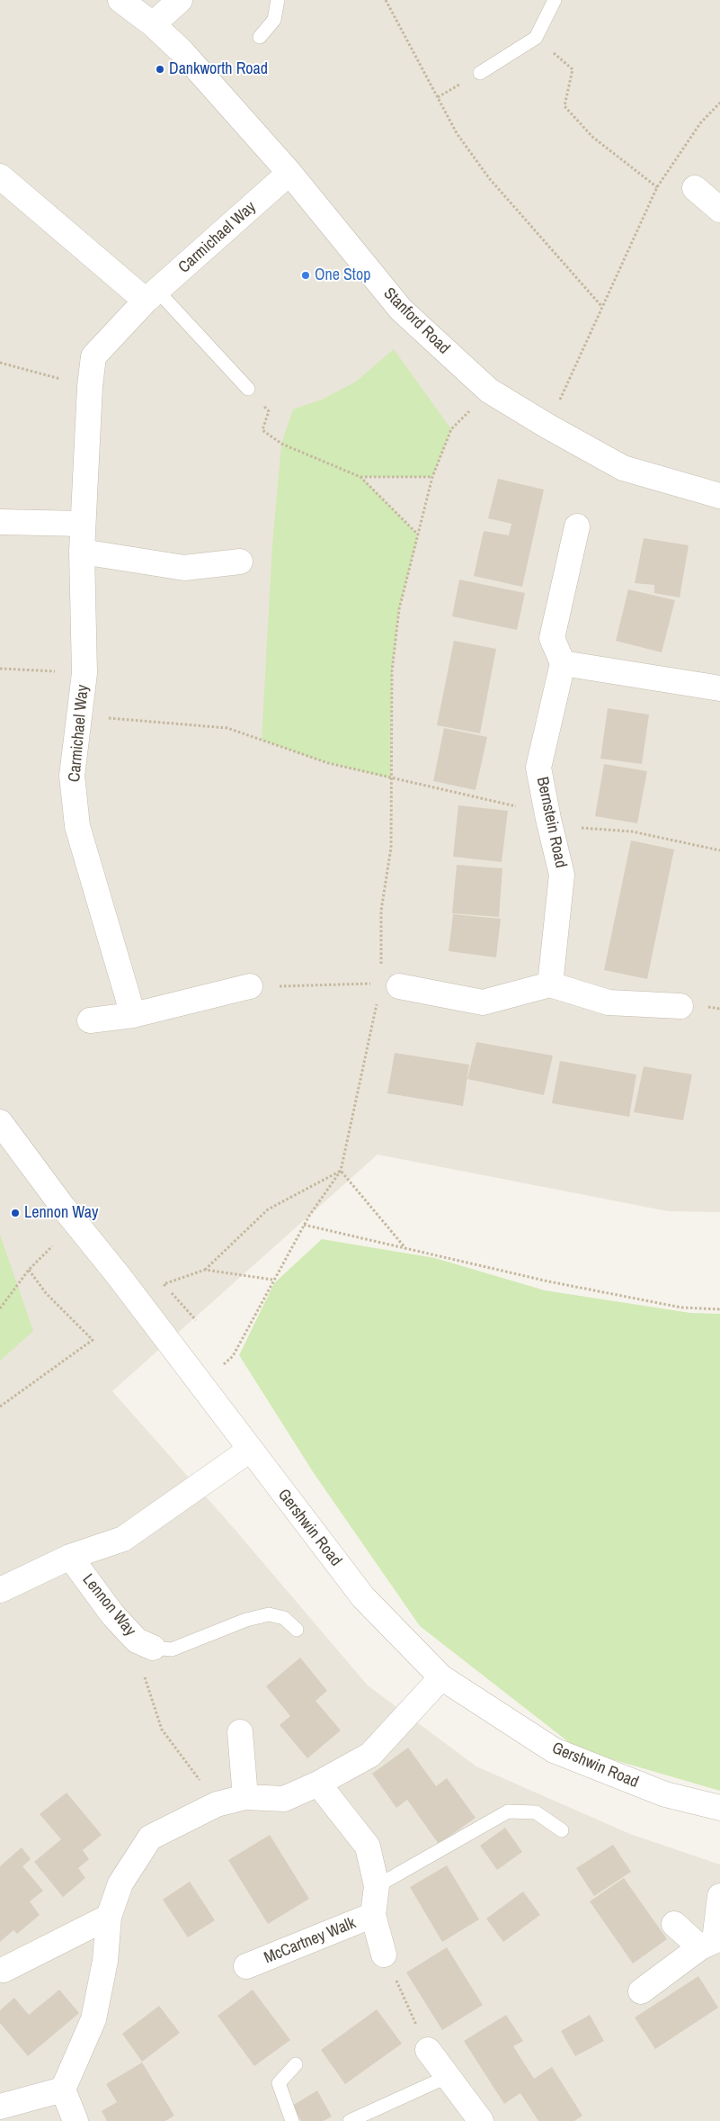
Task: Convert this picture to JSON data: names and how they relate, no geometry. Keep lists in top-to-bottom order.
{
  "streets": {
    "street": [
      "Carmichael Way",
      "Stanford Road",
      "Bernstein Road",
      "Gershwin Road",
      "Lennon Way",
      "McCartney Walk"
    ]
  },
  "crossings": [
    ["Carmichael Way", "Stanford Road"],
    ["Gershwin Road", "Lennon Way"]
  ],
  "places": ["Dankworth Road", "One Stop", "Lennon Way"]
}
